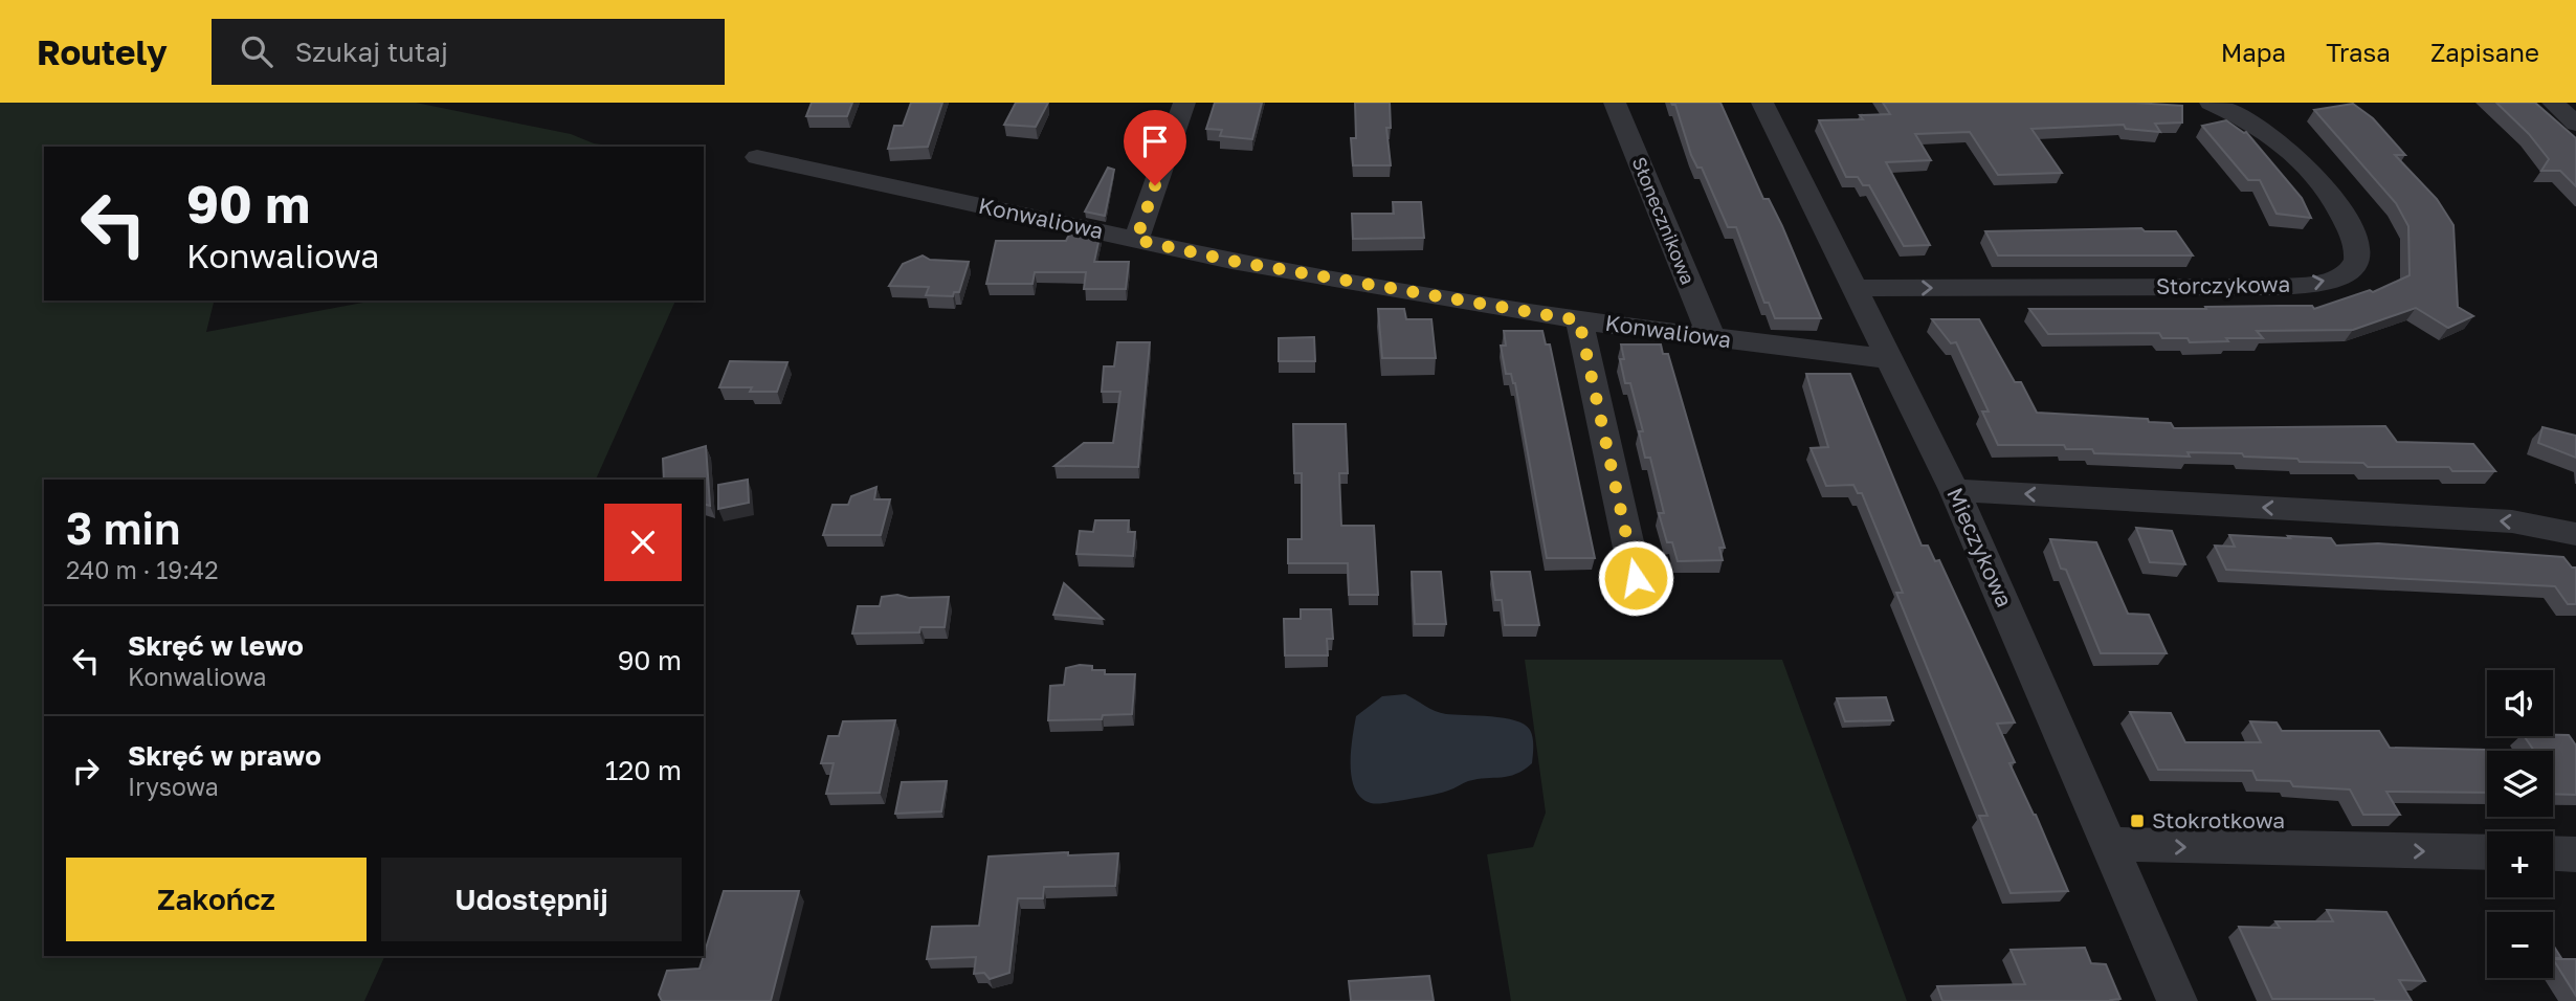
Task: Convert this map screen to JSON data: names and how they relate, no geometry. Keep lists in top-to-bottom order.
{
  "streets": {
    "street": [
      "Konwaliowa",
      "Słonecznikowa",
      "Storczykowa",
      "Mieczykowa"
    ]
  },
  "crossings": [
    ["Konwaliowa", "Słonecznikowa"],
    ["Konwaliowa", "Mieczykowa"],
    ["Storczykowa", "Mieczykowa"]
  ],
  "places": {
    "transit": ["Stokrotkowa"]
  },
  "page": {
    "header": "Routely",
    "search": "Szukaj tutaj",
    "nav": ["Mapa", "Trasa", "Zapisane"],
    "turn": ["90 m", "Konwaliowa"],
    "heading": ["3 min", "240 m · 19:42"],
    "list": [
      {
        "name": "Skręć w lewo",
        "note": "Konwaliowa",
        "value": "90 m"
      },
      {
        "name": "Skręć w prawo",
        "note": "Irysowa",
        "value": "120 m"
      }
    ],
    "map_buttons": ["+", "−"],
    "buttons": ["Zakończ", "Udostępnij"]
  }
}
